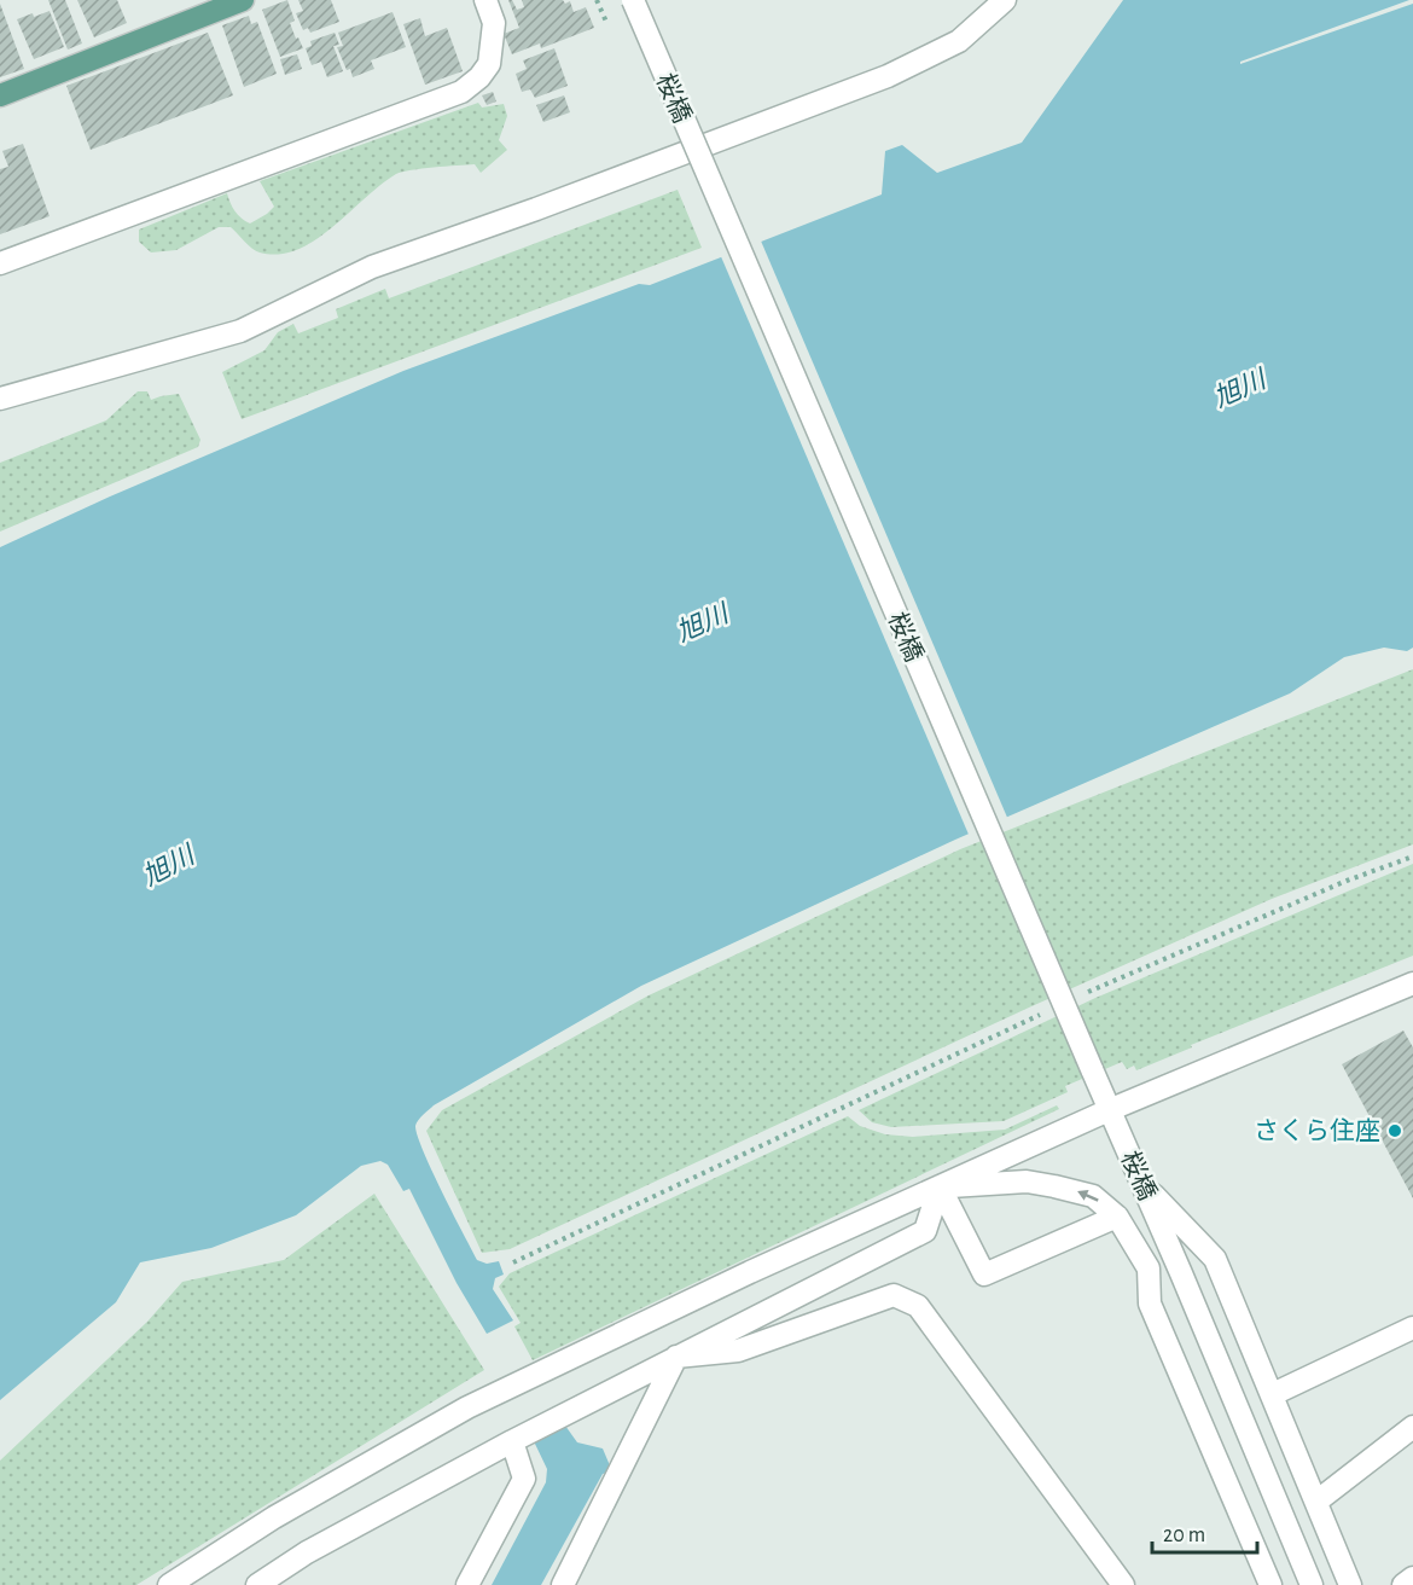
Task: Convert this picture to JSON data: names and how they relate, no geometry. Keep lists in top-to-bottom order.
{
  "streets": {
    "street": ["桜橋"]
  },
  "water": ["旭川"],
  "places": ["さくら住座"],
  "scale_bar": "20 m"
}
